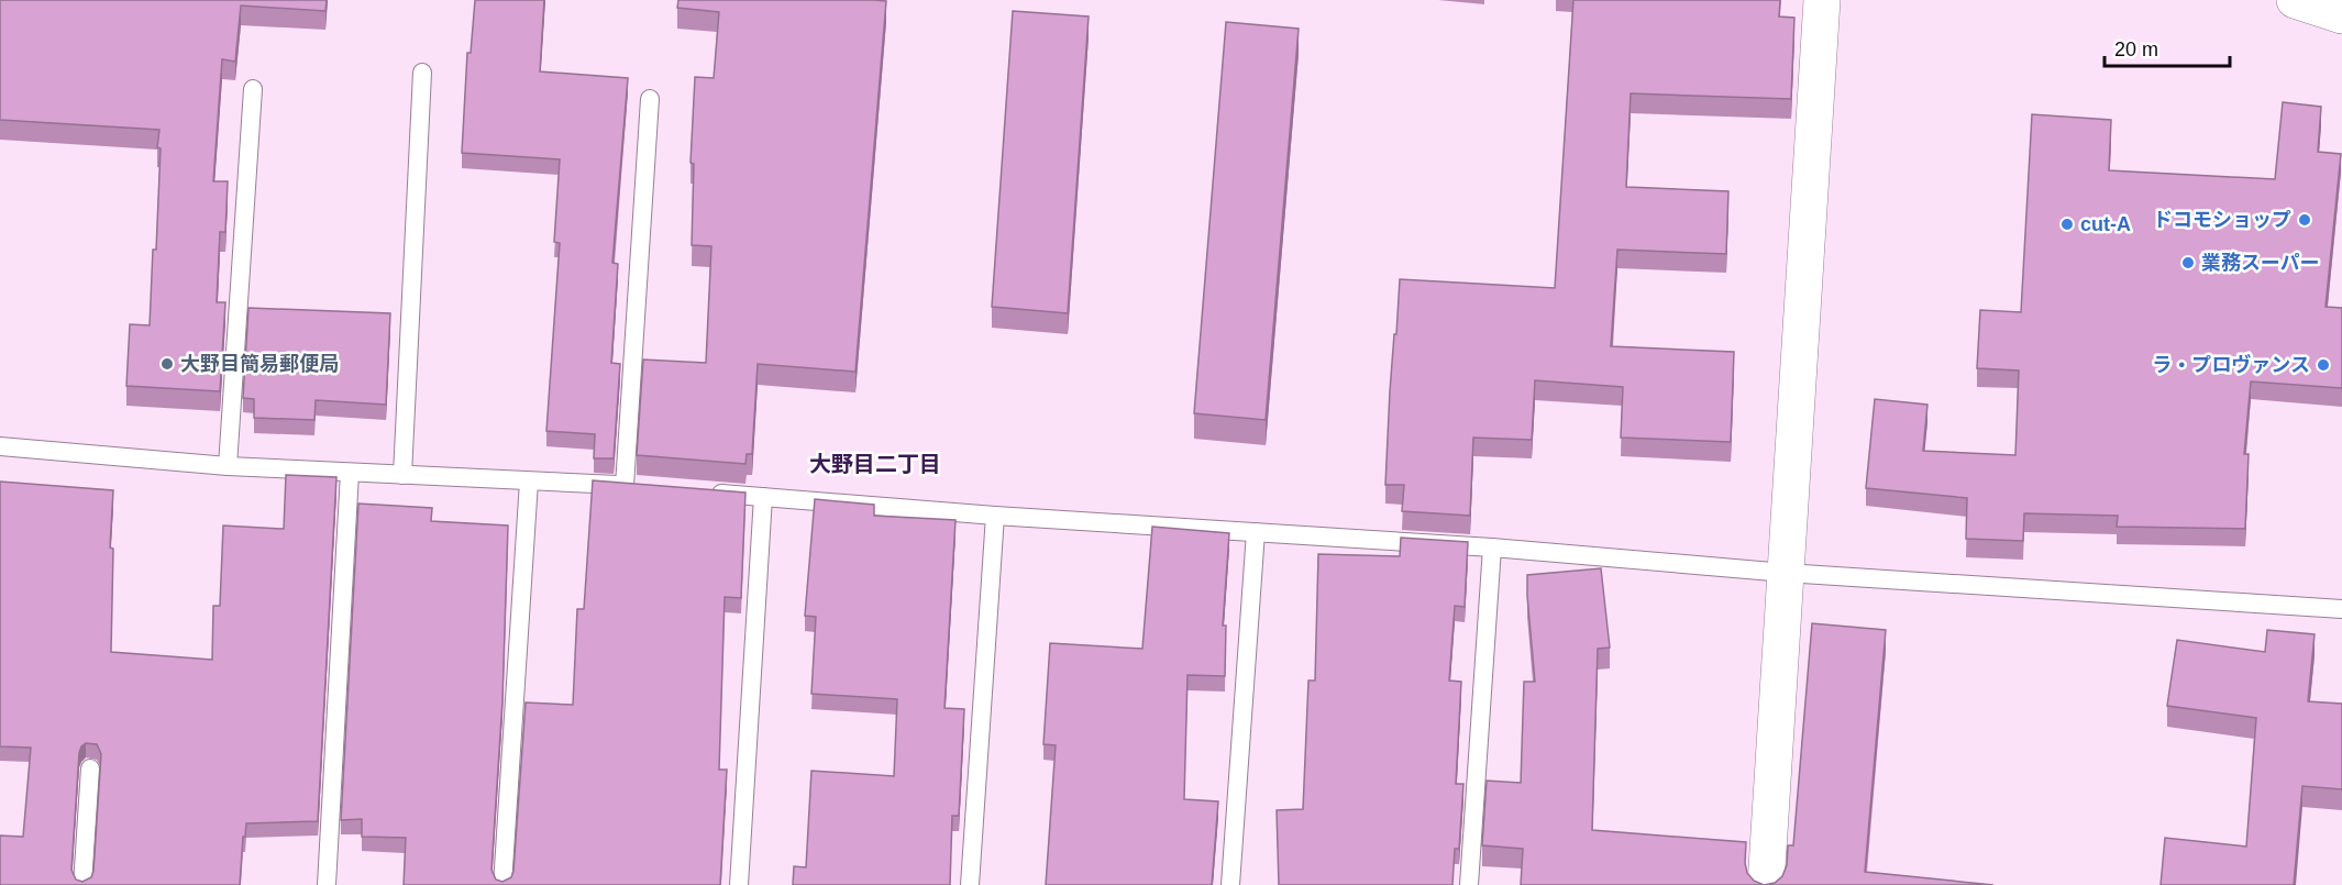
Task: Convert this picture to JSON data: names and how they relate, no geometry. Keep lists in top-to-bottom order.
{
  "districts": ["大野目二丁目"],
  "places": [
    "ドコモショップ",
    "cut-A",
    "業務スーパー",
    "大野目簡易郵便局",
    "ラ・プロヴァンス"
  ],
  "scale_bar": "20 m"
}
